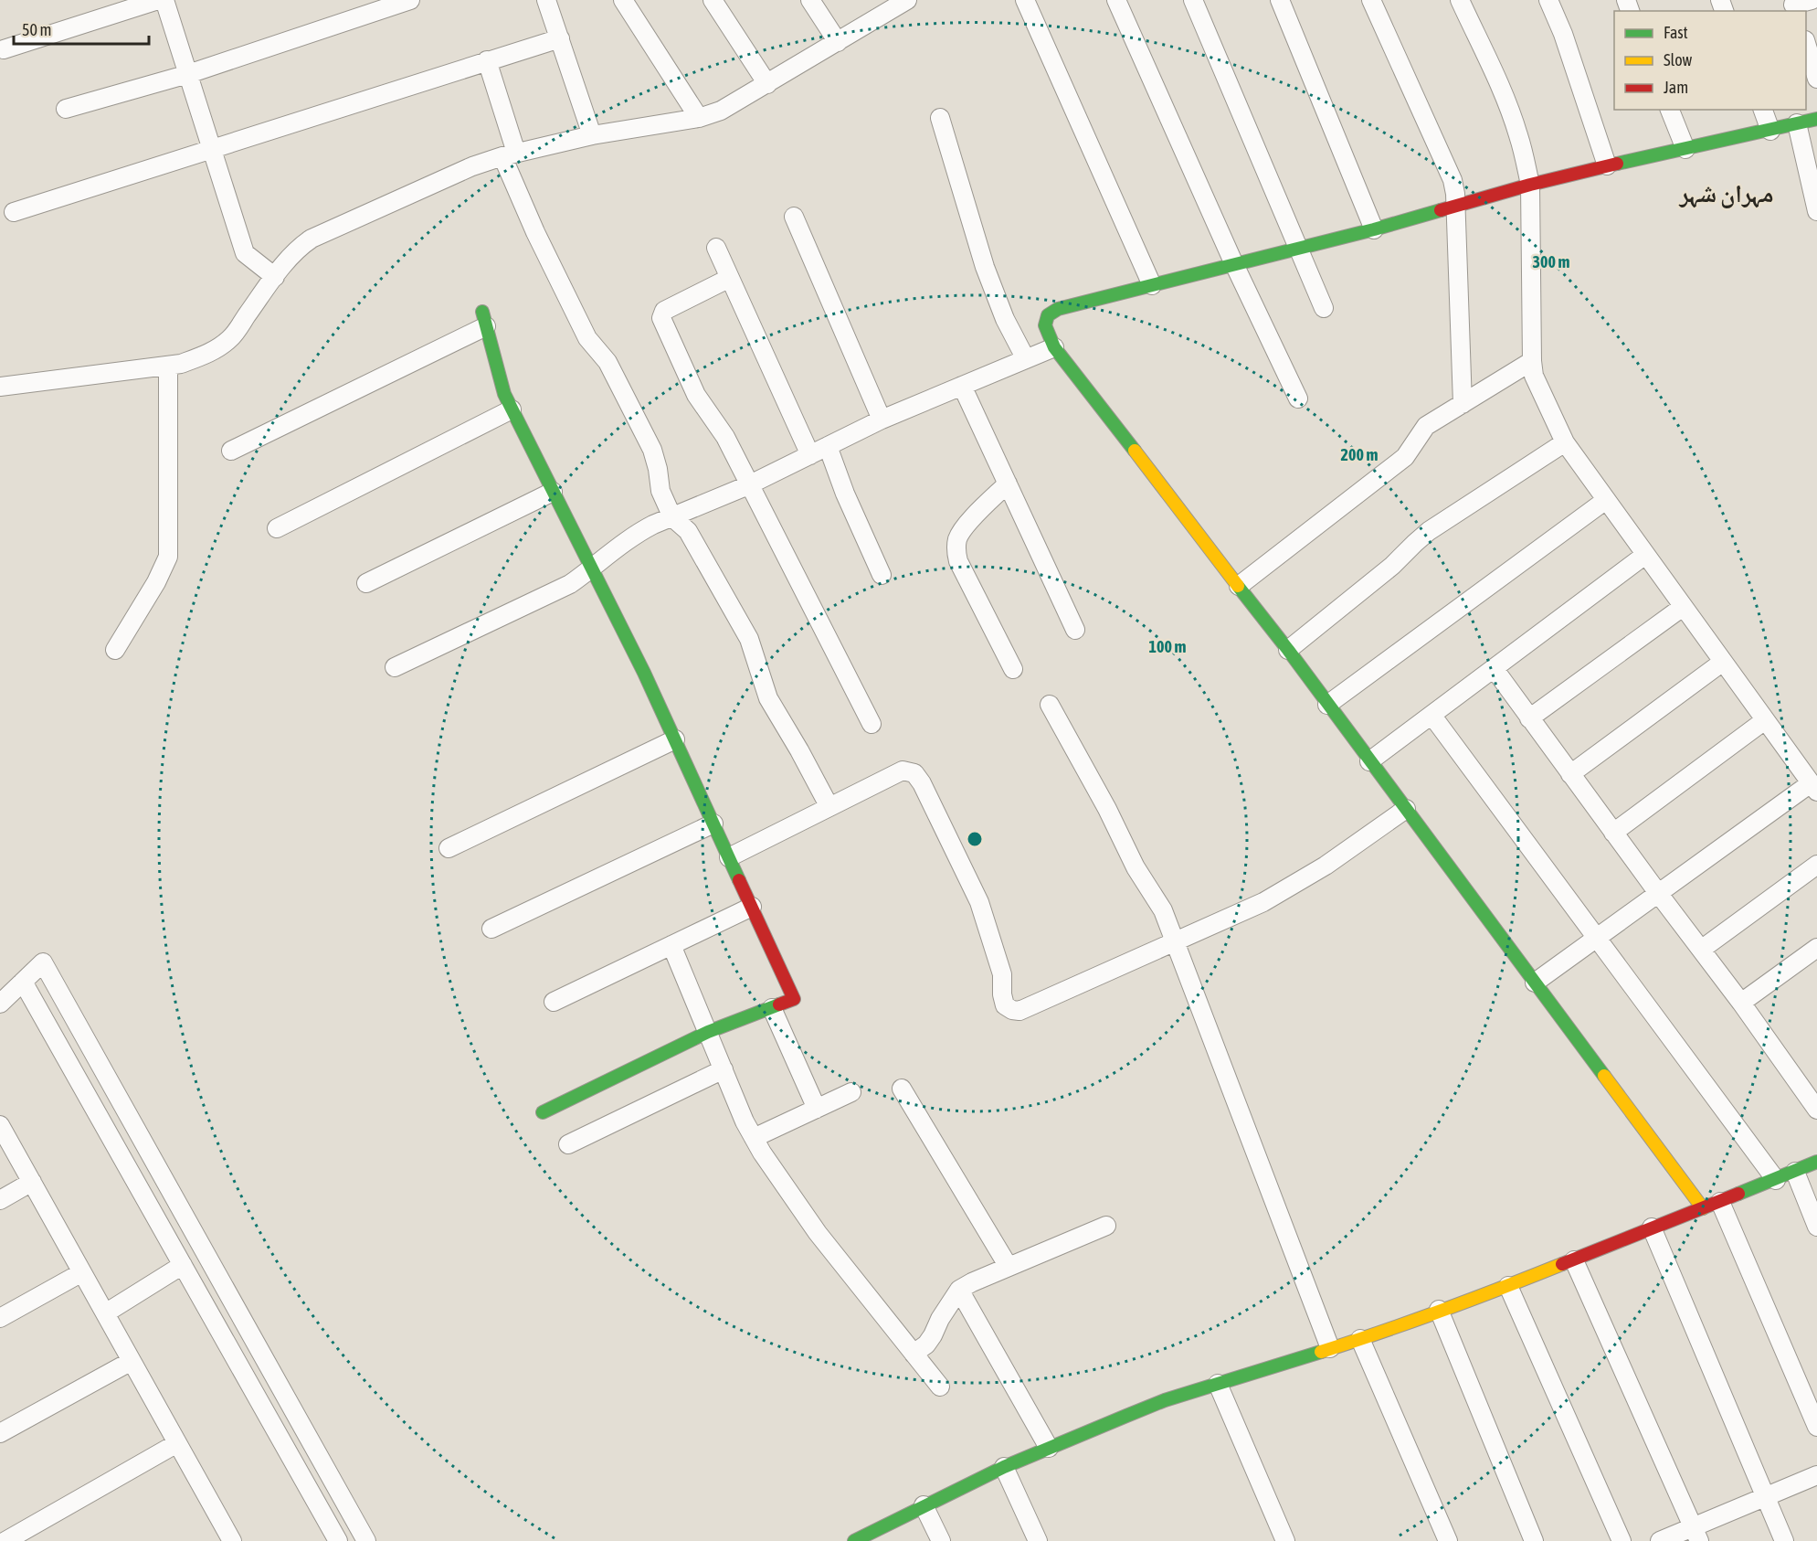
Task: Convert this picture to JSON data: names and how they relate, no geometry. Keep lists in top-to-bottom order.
{
  "districts": ["مہران شہر"],
  "legend": ["Fast", "Slow", "Jam"],
  "scale_bar": "50 m",
  "rings": ["300 m", "200 m", "100 m"]
}
